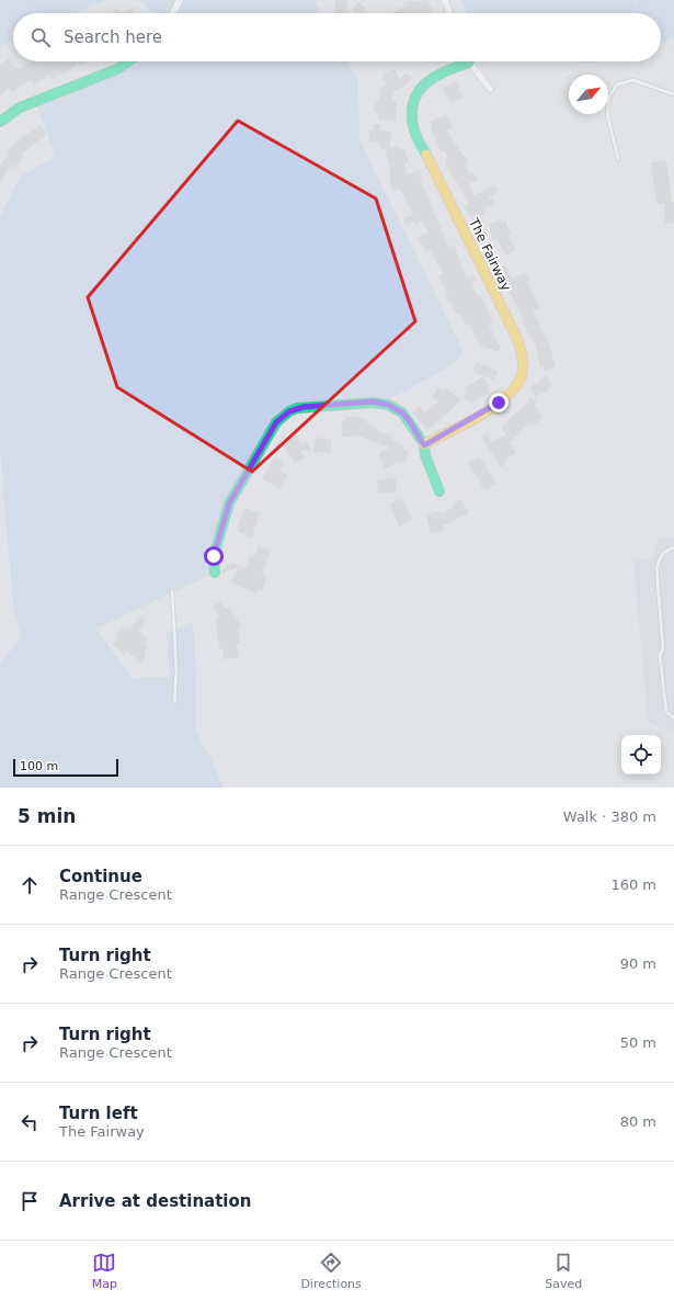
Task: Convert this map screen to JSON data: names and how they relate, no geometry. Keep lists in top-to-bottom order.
{
  "streets": {
    "street": ["The Fairway"]
  },
  "scale_bar": "100 m",
  "north": "top right",
  "page": {
    "search": "Search here",
    "scale": "100 m",
    "heading": ["5 min", "Walk · 380 m"],
    "list": [
      ["Continue", "Range Crescent", "160 m"],
      ["Turn right", "Range Crescent", "90 m"],
      ["Turn right", "Range Crescent", "50 m"],
      ["Turn left", "The Fairway", "80 m"],
      "Arrive at destination"
    ],
    "nav": ["Map", "Directions", "Saved"]
  }
}
